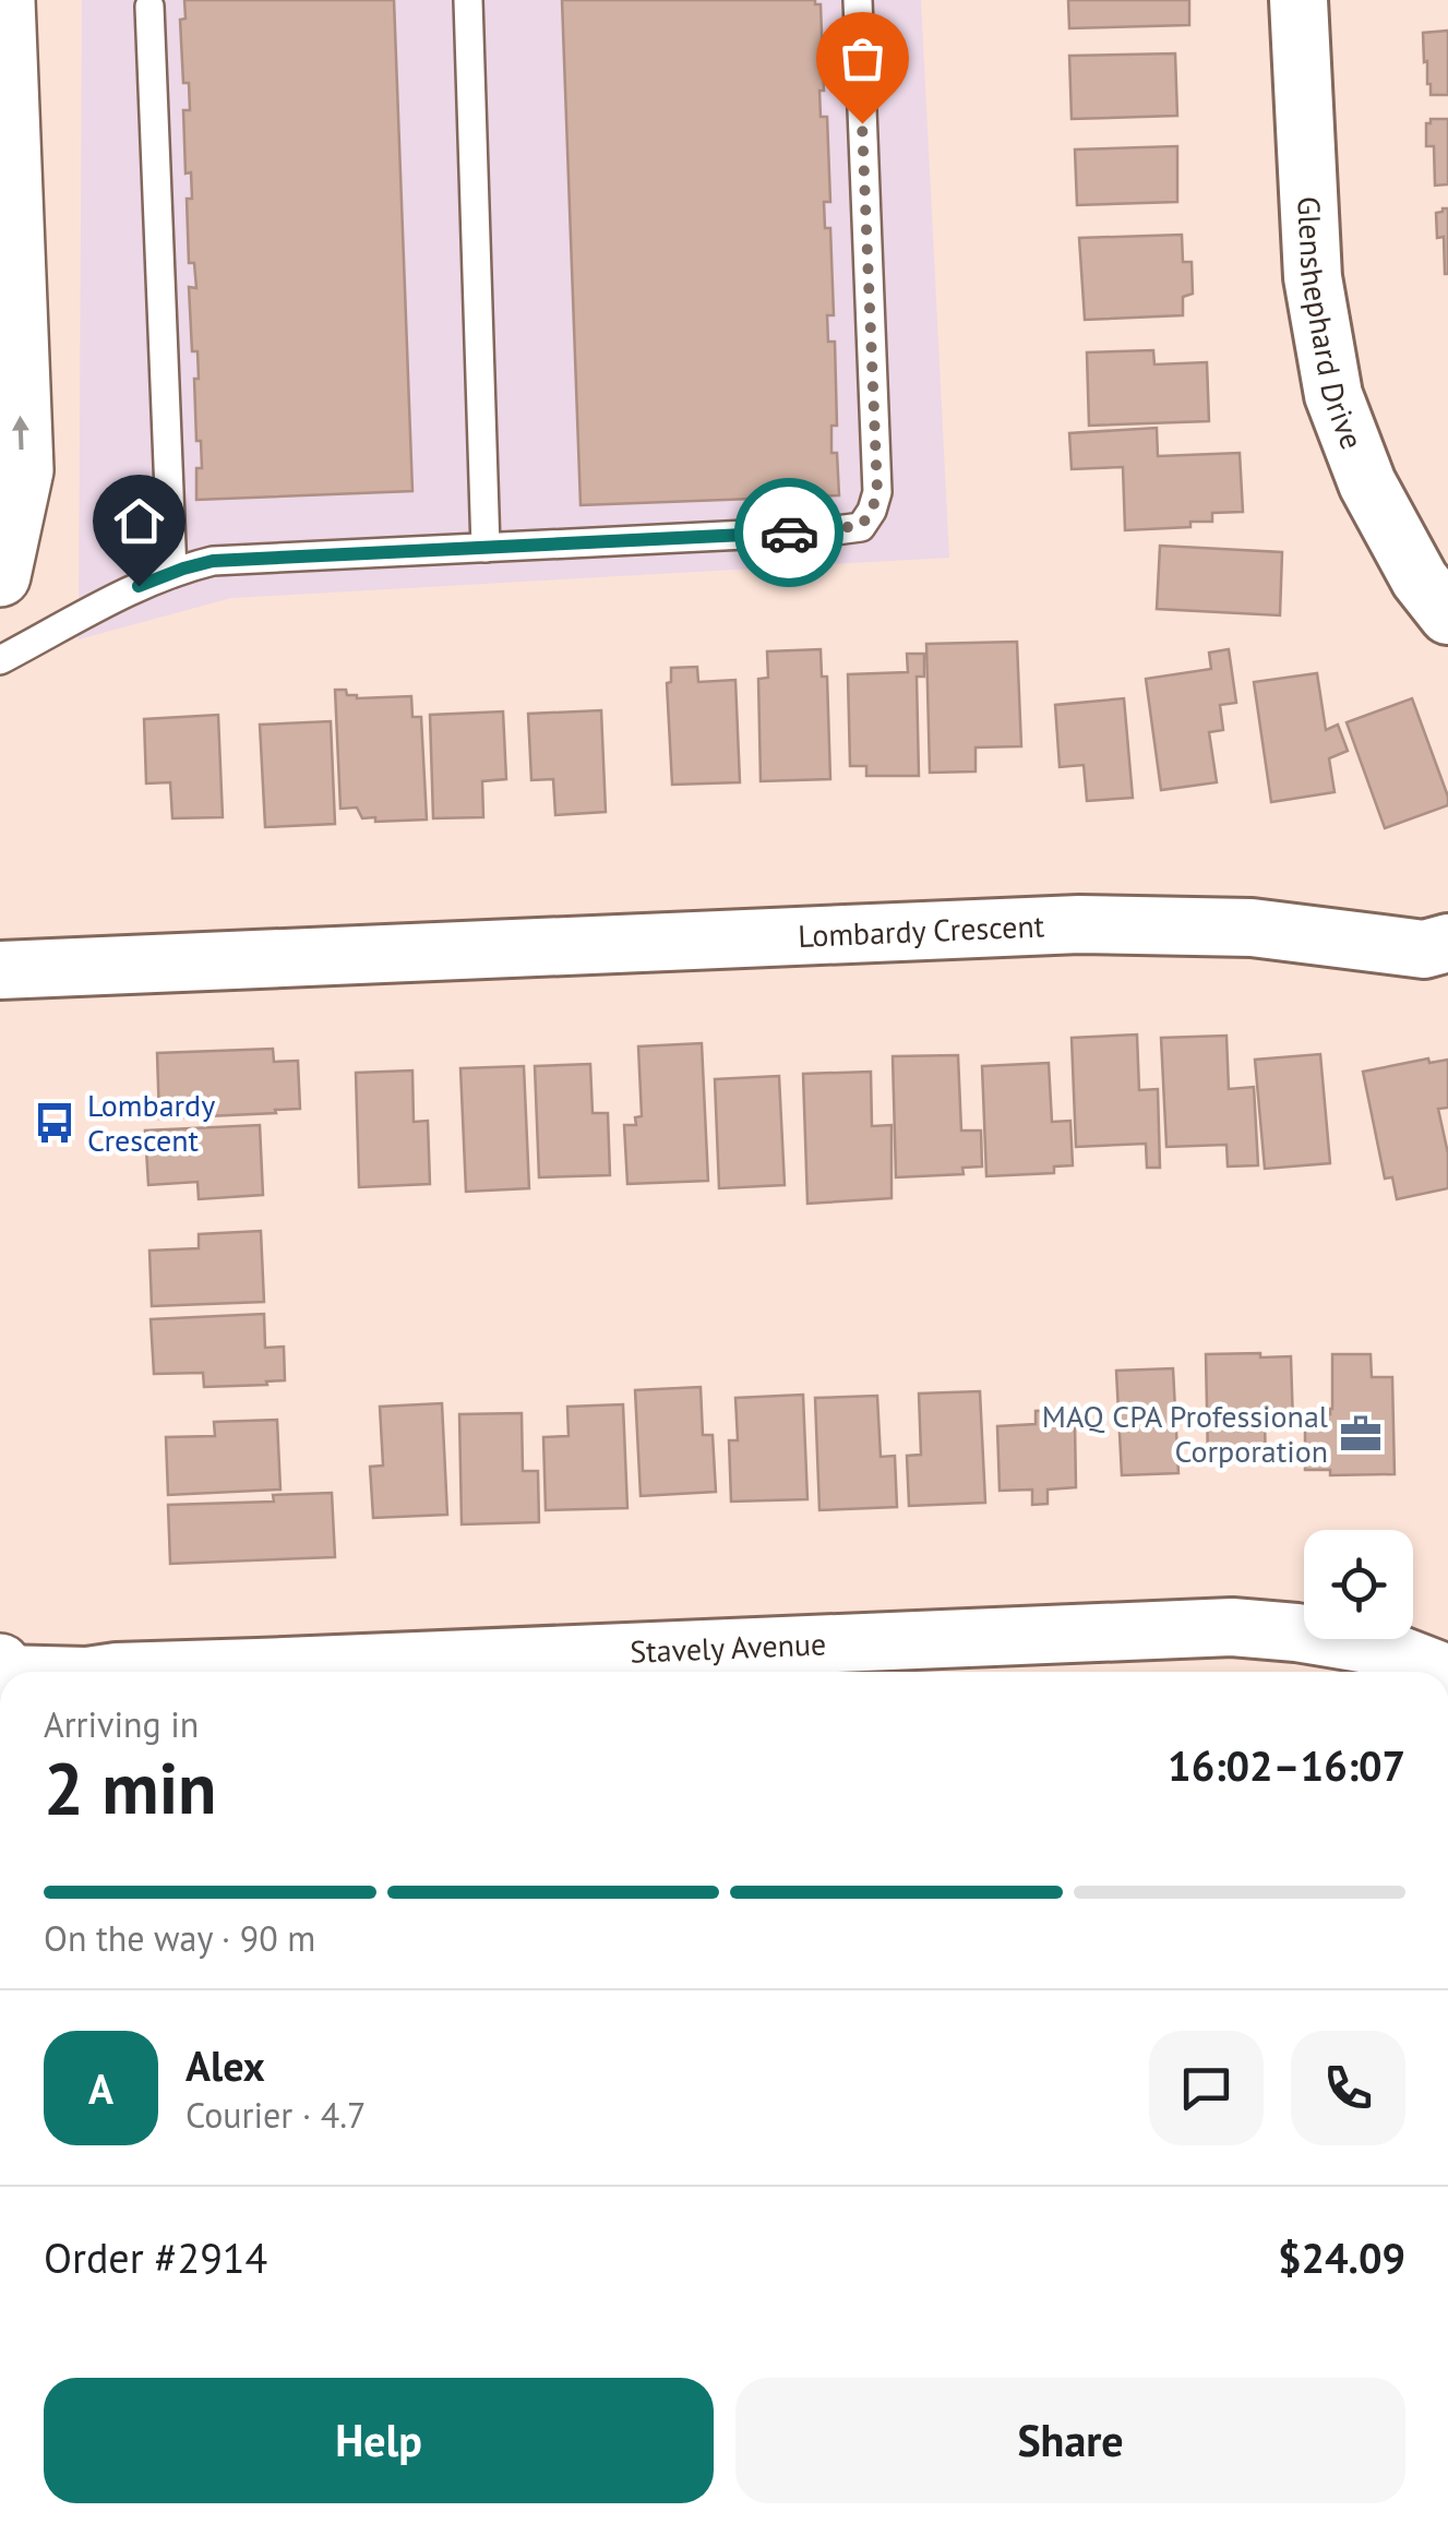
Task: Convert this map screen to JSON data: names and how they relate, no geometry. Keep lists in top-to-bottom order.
{
  "streets": {
    "street": ["Glenshephard Drive", "Lombardy Crescent", "Stavely Avenue"]
  },
  "places": {
    "bus stop": ["Lombardy Crescent"],
    "office": ["MAQ CPA Professional Corporation"]
  },
  "page": {
    "heading": ["2 min", "Arriving in", "16:02–16:07"],
    "panel": [
      "Alex",
      "Courier · 4.7",
      "Order #2914",
      "$24.09"
    ],
    "bar": "On the way · 90 m",
    "round": "A",
    "buttons": ["Help", "Share"]
  }
}
